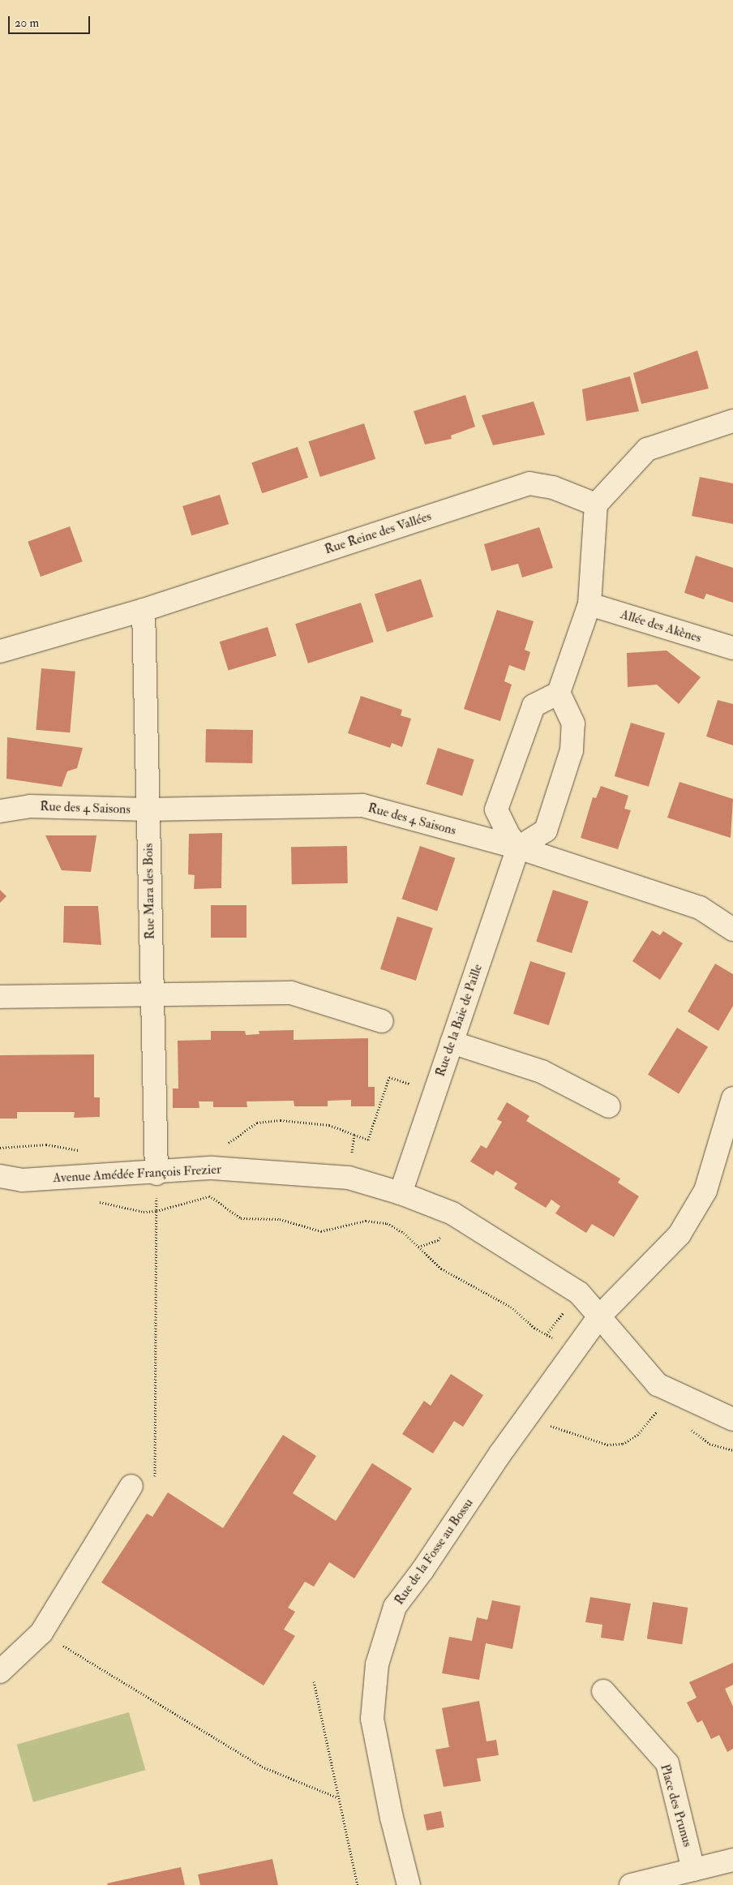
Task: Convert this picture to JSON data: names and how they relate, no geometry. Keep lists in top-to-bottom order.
{
  "streets": {
    "street": [
      "Rue Reine des Vallées",
      "Allée des Akènes",
      "Rue des 4 Saisons",
      "Rue Mara des Bois",
      "Rue de la Baie de Paille",
      "Avenue Amédée François Frezier",
      "Rue de la Fosse au Bossu",
      "Place des Prunus"
    ]
  },
  "crossings": [
    ["Rue Reine des Vallées", "Rue Mara des Bois"],
    ["Rue des 4 Saisons", "Rue Mara des Bois"],
    ["Rue des 4 Saisons", "Rue de la Baie de Paille"],
    ["Rue Mara des Bois", "Avenue Amédée François Frezier"],
    ["Rue de la Baie de Paille", "Avenue Amédée François Frezier"]
  ],
  "scale_bar": "20 m"
}
